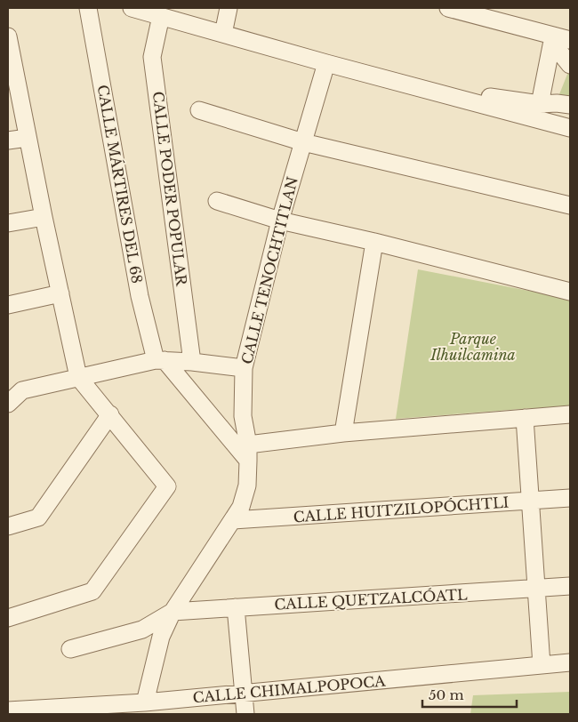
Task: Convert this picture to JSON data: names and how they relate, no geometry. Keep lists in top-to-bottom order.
{
  "streets": {
    "street": [
      "CALLE MÁRTIRES DEL 68",
      "CALLE PODER POPULAR",
      "CALLE TENOCHTITLAN",
      "CALLE HUITZILOPÓCHTLI",
      "CALLE QUETZALCÓATL",
      "CALLE CHIMALPOPOCA"
    ]
  },
  "crossings": [
    ["CALLE TENOCHTITLAN", "CALLE HUITZILOPÓCHTLI"]
  ],
  "parks": ["Parque Ilhuilcamina"],
  "scale_bar": "50 m"
}
